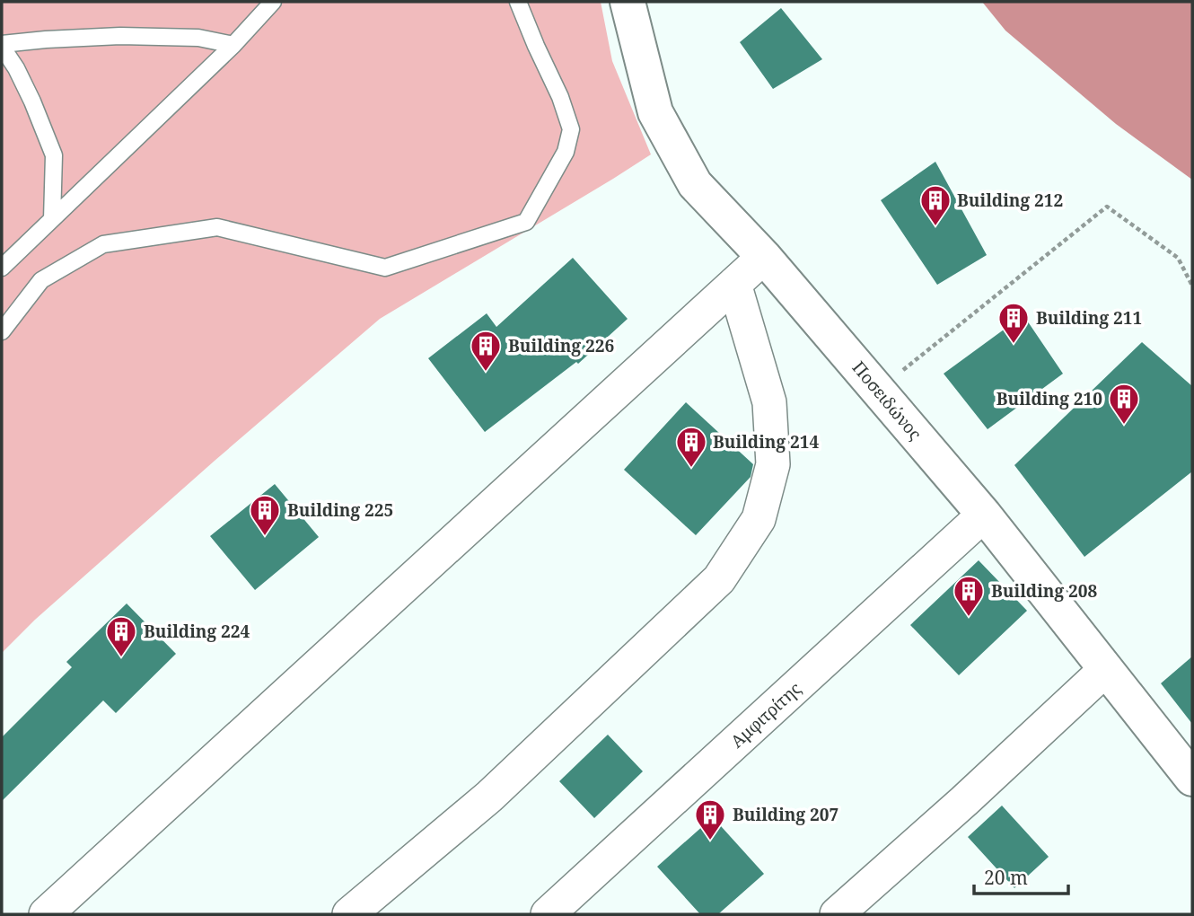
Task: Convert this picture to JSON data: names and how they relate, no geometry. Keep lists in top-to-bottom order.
{
  "streets": {
    "street": ["Ποσειδώνος", "Αμφιτρίτης"]
  },
  "crossings": [
    ["Ποσειδώνος", "Αμφιτρίτης"]
  ],
  "places": {
    "building": [
      "Building 212",
      "Building 211",
      "Building 226",
      "Building 210",
      "Building 214",
      "Building 225",
      "Building 208",
      "Building 224",
      "Building 207"
    ]
  },
  "scale_bar": "20 m"
}
